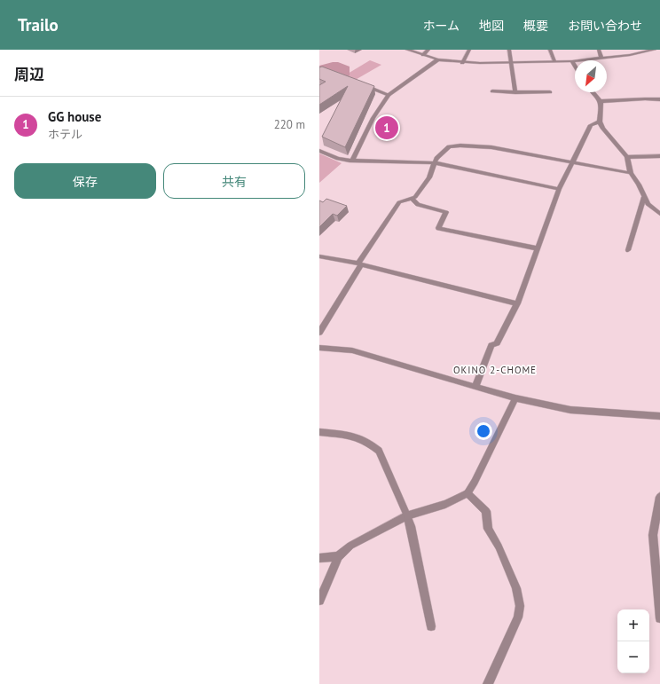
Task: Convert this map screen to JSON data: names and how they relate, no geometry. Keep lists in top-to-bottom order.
{
  "districts": ["OKINO 2-CHOME"],
  "north": "bottom left",
  "page": {
    "header": "Trailo",
    "nav": [
      "ホーム",
      "地図",
      "概要",
      "お問い合わせ"
    ],
    "heading": "周辺",
    "list": [
      {
        "mark": "1",
        "name": "GG house",
        "note": "ホテル",
        "value": "220 m"
      }
    ],
    "pins": "1",
    "buttons": ["保存", "共有"],
    "map_buttons": ["+", "−"]
  }
}
